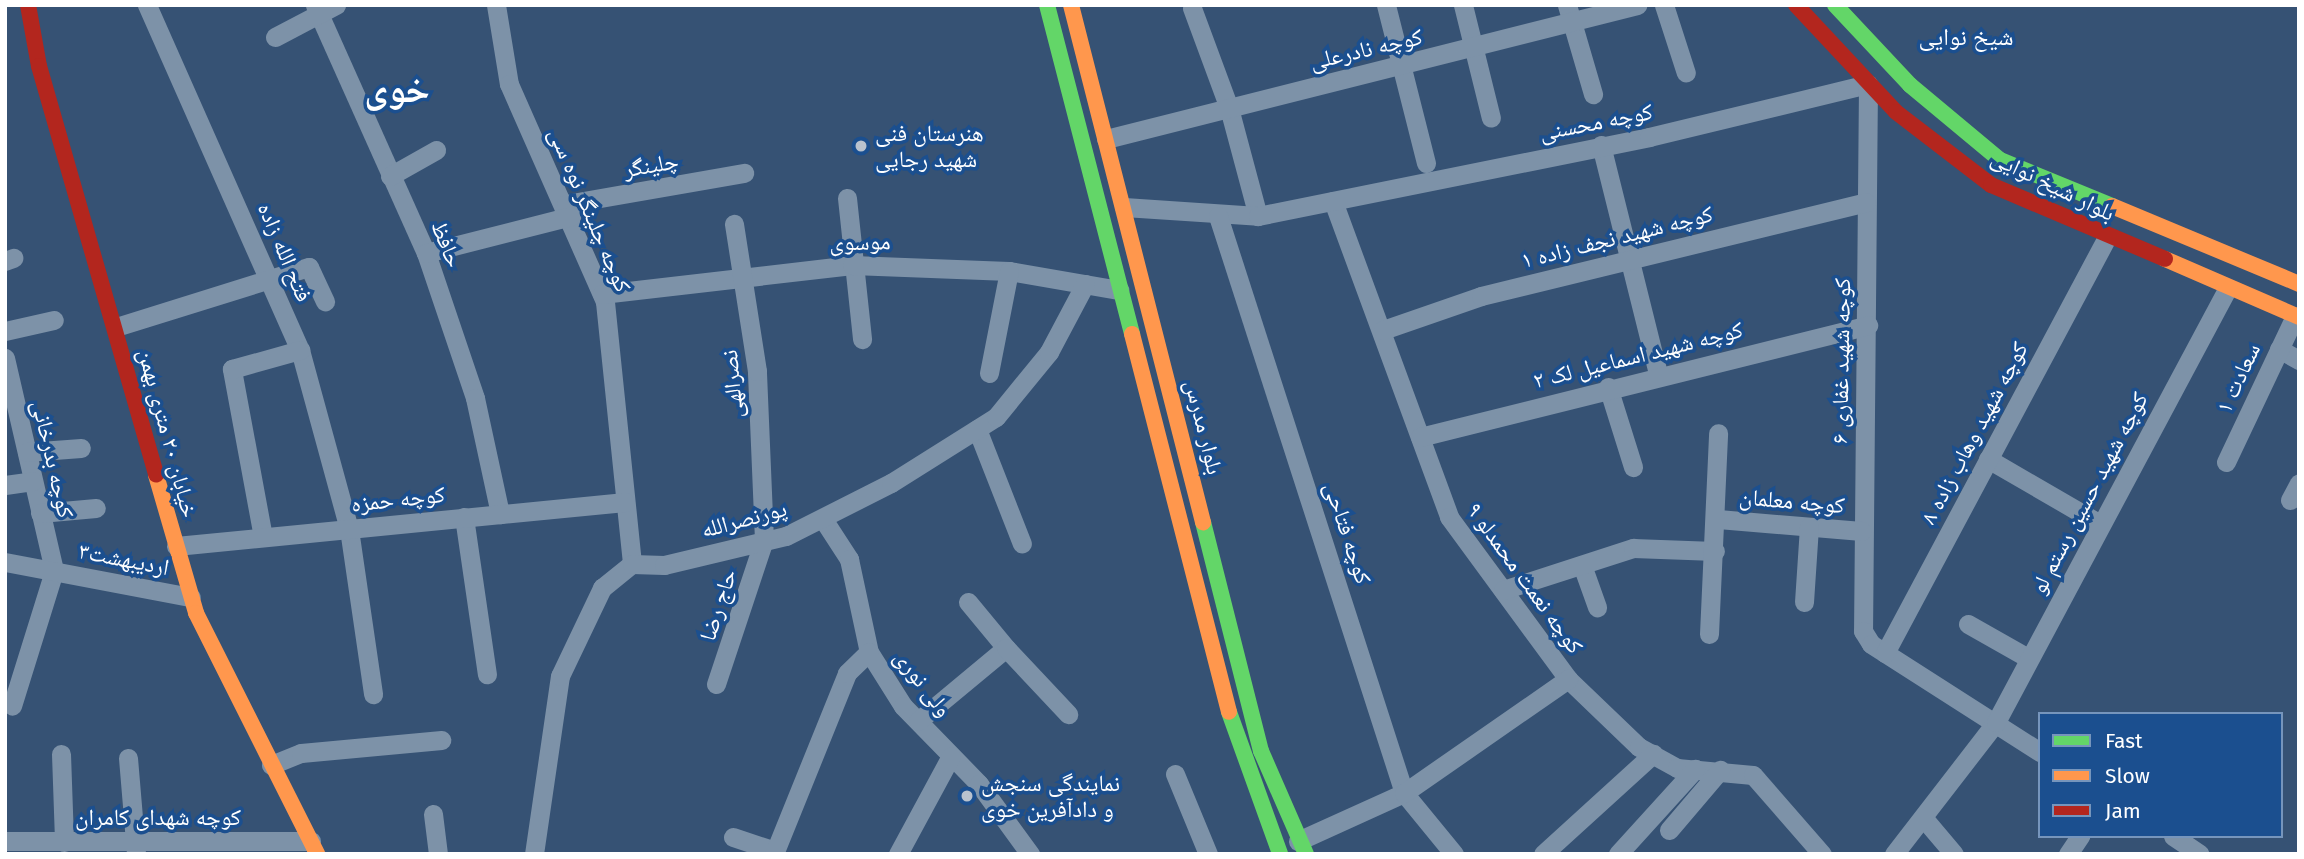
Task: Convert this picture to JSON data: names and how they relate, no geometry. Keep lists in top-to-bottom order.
{
  "streets": {
    "main road": ["بلوار شیخ نوایی", "بلوار مدرس", "خیابان ۲۰ متری بهمن"],
    "street": [
      "کوچه نادرعلی",
      "کوچه محسنی",
      "چلینگر",
      "کوچه چلینگر نوه سی",
      "کوچه شهید نجف زاده ۱",
      "موسوی",
      "حافظ",
      "فتح الله زاده",
      "کوچه شهید اسماعیل لک ۲",
      "کوچه شهید غفاری ۶",
      "سعادت ۱",
      "نصرالهی",
      "کوچه شهید وهاب زاده ۸",
      "کوچه بدرخانی",
      "کوچه شهید حسین رستم لو",
      "کوچه حمزه",
      "کوچه معلمان",
      "پورنصرالله",
      "کوچه فتاحی",
      "اردیبهشت۳",
      "کوچه نعمت محمدلو ۹",
      "حاج رضا",
      "ولی نوری",
      "کوچه شهدای کامران"
    ]
  },
  "crossings": [
    ["کوچه نادرعلی", "بلوار مدرس"],
    ["کوچه محسنی", "بلوار شیخ نوایی"],
    ["کوچه محسنی", "کوچه شهید غفاری ۶"],
    ["کوچه محسنی", "بلوار مدرس"],
    ["کوچه محسنی", "کوچه فتاحی"],
    ["کوچه محسنی", "کوچه نعمت محمدلو ۹"],
    ["چلینگر", "کوچه چلینگر نوه سی"],
    ["چلینگر", "حافظ"],
    ["بلوار شیخ نوایی", "کوچه شهید غفاری ۶"],
    ["بلوار شیخ نوایی", "سعادت ۱"],
    ["بلوار شیخ نوایی", "کوچه شهید وهاب زاده ۸"],
    ["بلوار شیخ نوایی", "کوچه شهید حسین رستم لو"],
    ["کوچه چلینگر نوه سی", "موسوی"],
    ["کوچه چلینگر نوه سی", "کوچه حمزه"],
    ["کوچه چلینگر نوه سی", "پورنصرالله"],
    ["کوچه شهید نجف زاده ۱", "کوچه شهید غفاری ۶"],
    ["کوچه شهید نجف زاده ۱", "کوچه نعمت محمدلو ۹"],
    ["موسوی", "نصرالهی"],
    ["موسوی", "پورنصرالله"],
    ["حافظ", "کوچه حمزه"],
    ["فتح الله زاده", "کوچه حمزه"],
    ["کوچه شهید اسماعیل لک ۲", "کوچه شهید غفاری ۶"],
    ["کوچه شهید اسماعیل لک ۲", "کوچه نعمت محمدلو ۹"],
    ["کوچه شهید غفاری ۶", "کوچه شهید وهاب زاده ۸"],
    ["کوچه شهید غفاری ۶", "کوچه معلمان"],
    ["نصرالهی", "پورنصرالله"],
    ["نصرالهی", "حاج رضا"],
    ["خیابان ۲۰ متری بهمن", "کوچه حمزه"],
    ["خیابان ۲۰ متری بهمن", "اردیبهشت۳"],
    ["خیابان ۲۰ متری بهمن", "کوچه شهدای کامران"],
    ["کوچه بدرخانی", "اردیبهشت۳"],
    ["پورنصرالله", "حاج رضا"],
    ["پورنصرالله", "ولی نوری"]
  ],
  "districts": ["شیخ نوایی", "خوی"],
  "places": ["هنرستان فنی شهید رجایی", "نمایندگی سنجش و دادآفرین خوی"],
  "legend": ["Fast", "Slow", "Jam"]
}
